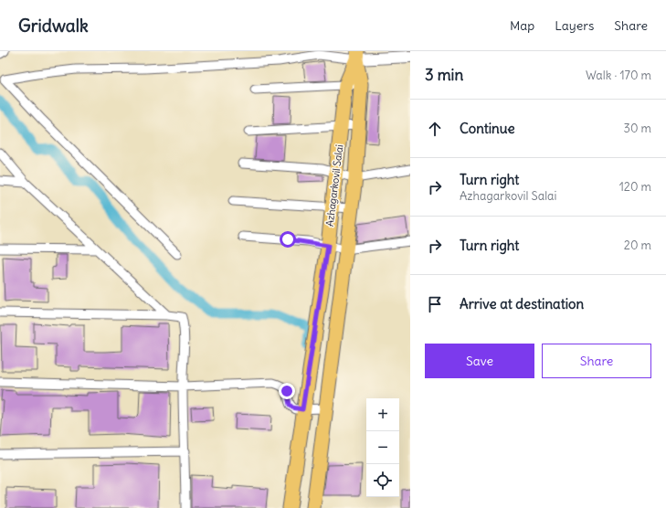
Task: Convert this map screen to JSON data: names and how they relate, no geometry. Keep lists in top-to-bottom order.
{
  "streets": {
    "main road": ["Azhagarkovil Salai"]
  },
  "page": {
    "header": "Gridwalk",
    "nav": ["Map", "Layers", "Share"],
    "heading": ["3 min", "Walk · 170 m"],
    "list": [
      ["Continue", "30 m"],
      ["Turn right", "Azhagarkovil Salai", "120 m"],
      ["Turn right", "20 m"],
      "Arrive at destination"
    ],
    "buttons": ["Save", "Share"],
    "map_buttons": ["+", "−"]
  }
}
